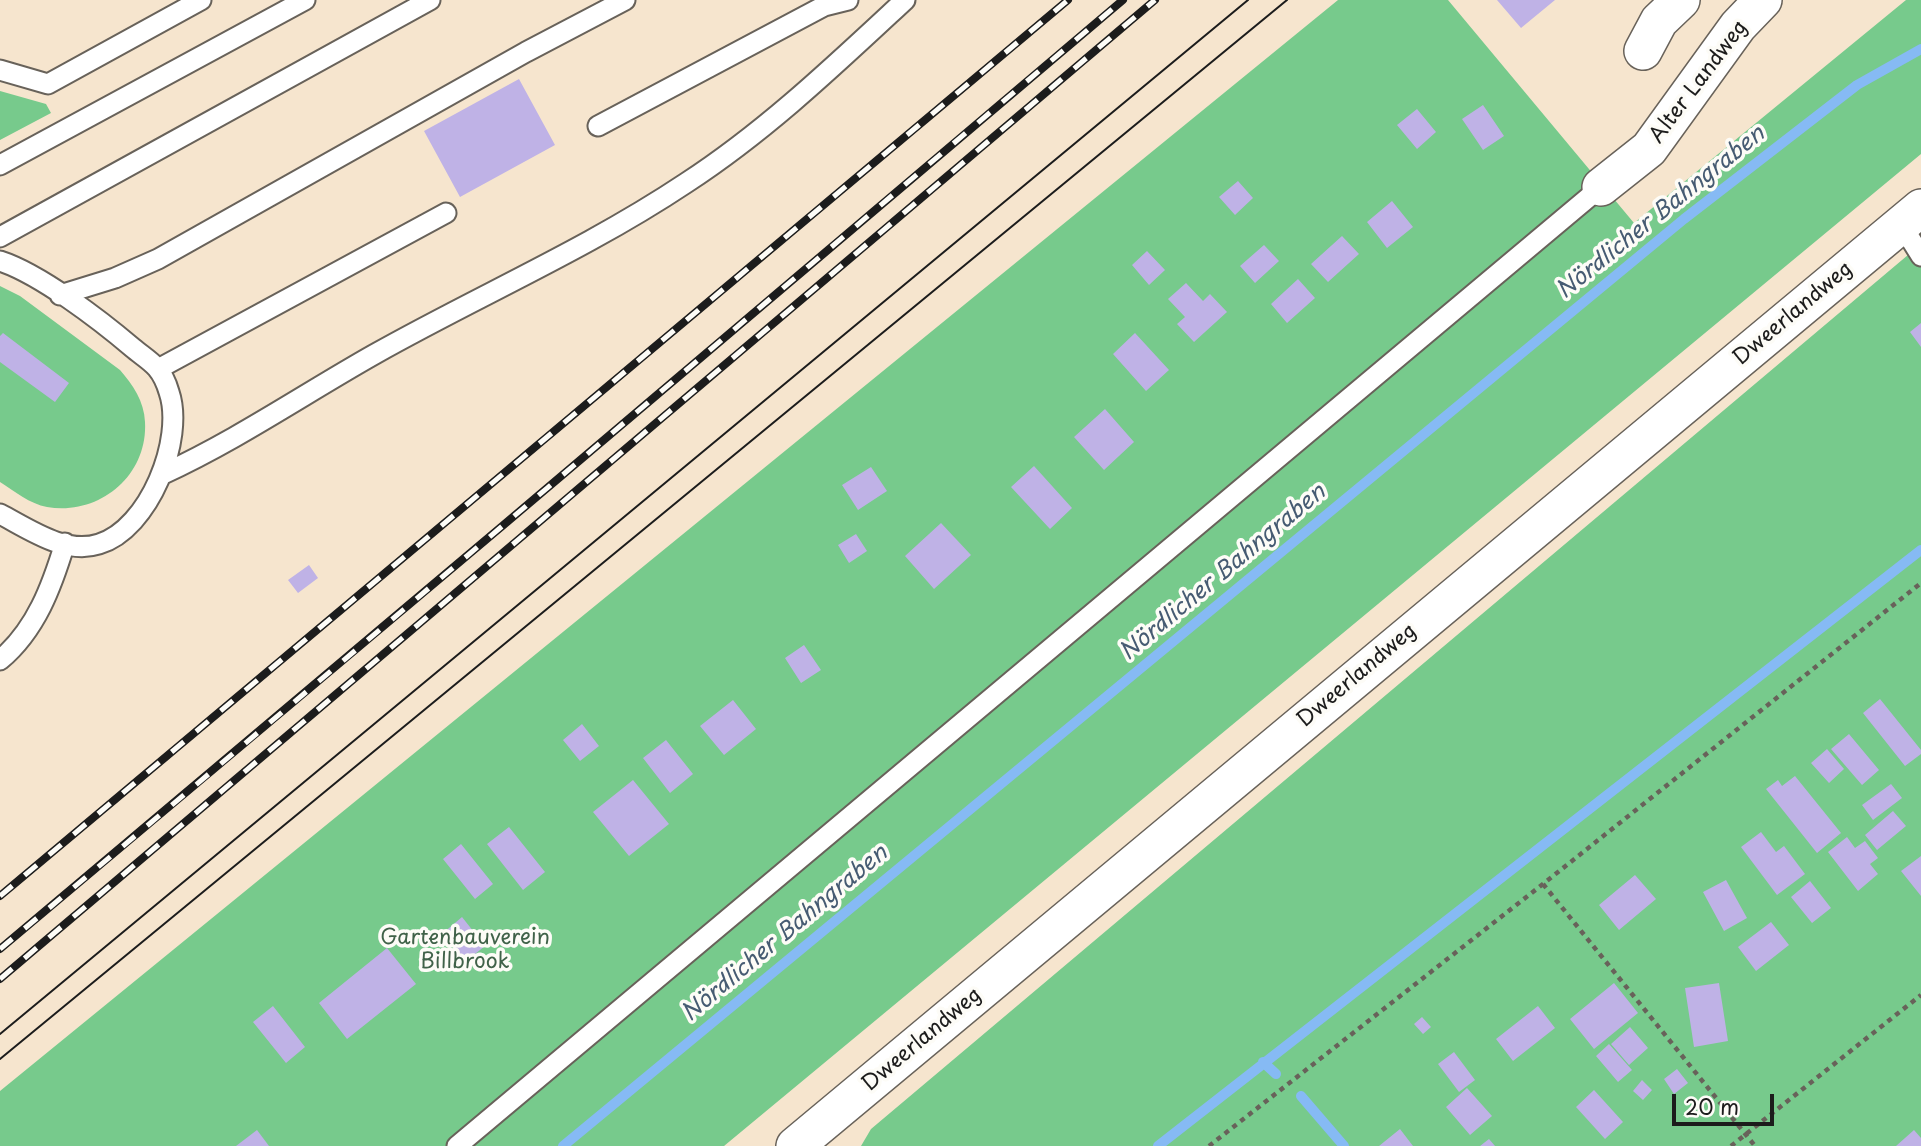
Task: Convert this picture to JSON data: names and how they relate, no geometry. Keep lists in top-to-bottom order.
{
  "streets": {
    "street": ["Alter Landweg", "Dweerlandweg"]
  },
  "water": ["Nördlicher Bahngraben"],
  "parks": ["Gartenbauverein Billbrook"],
  "scale_bar": "20 m"
}
